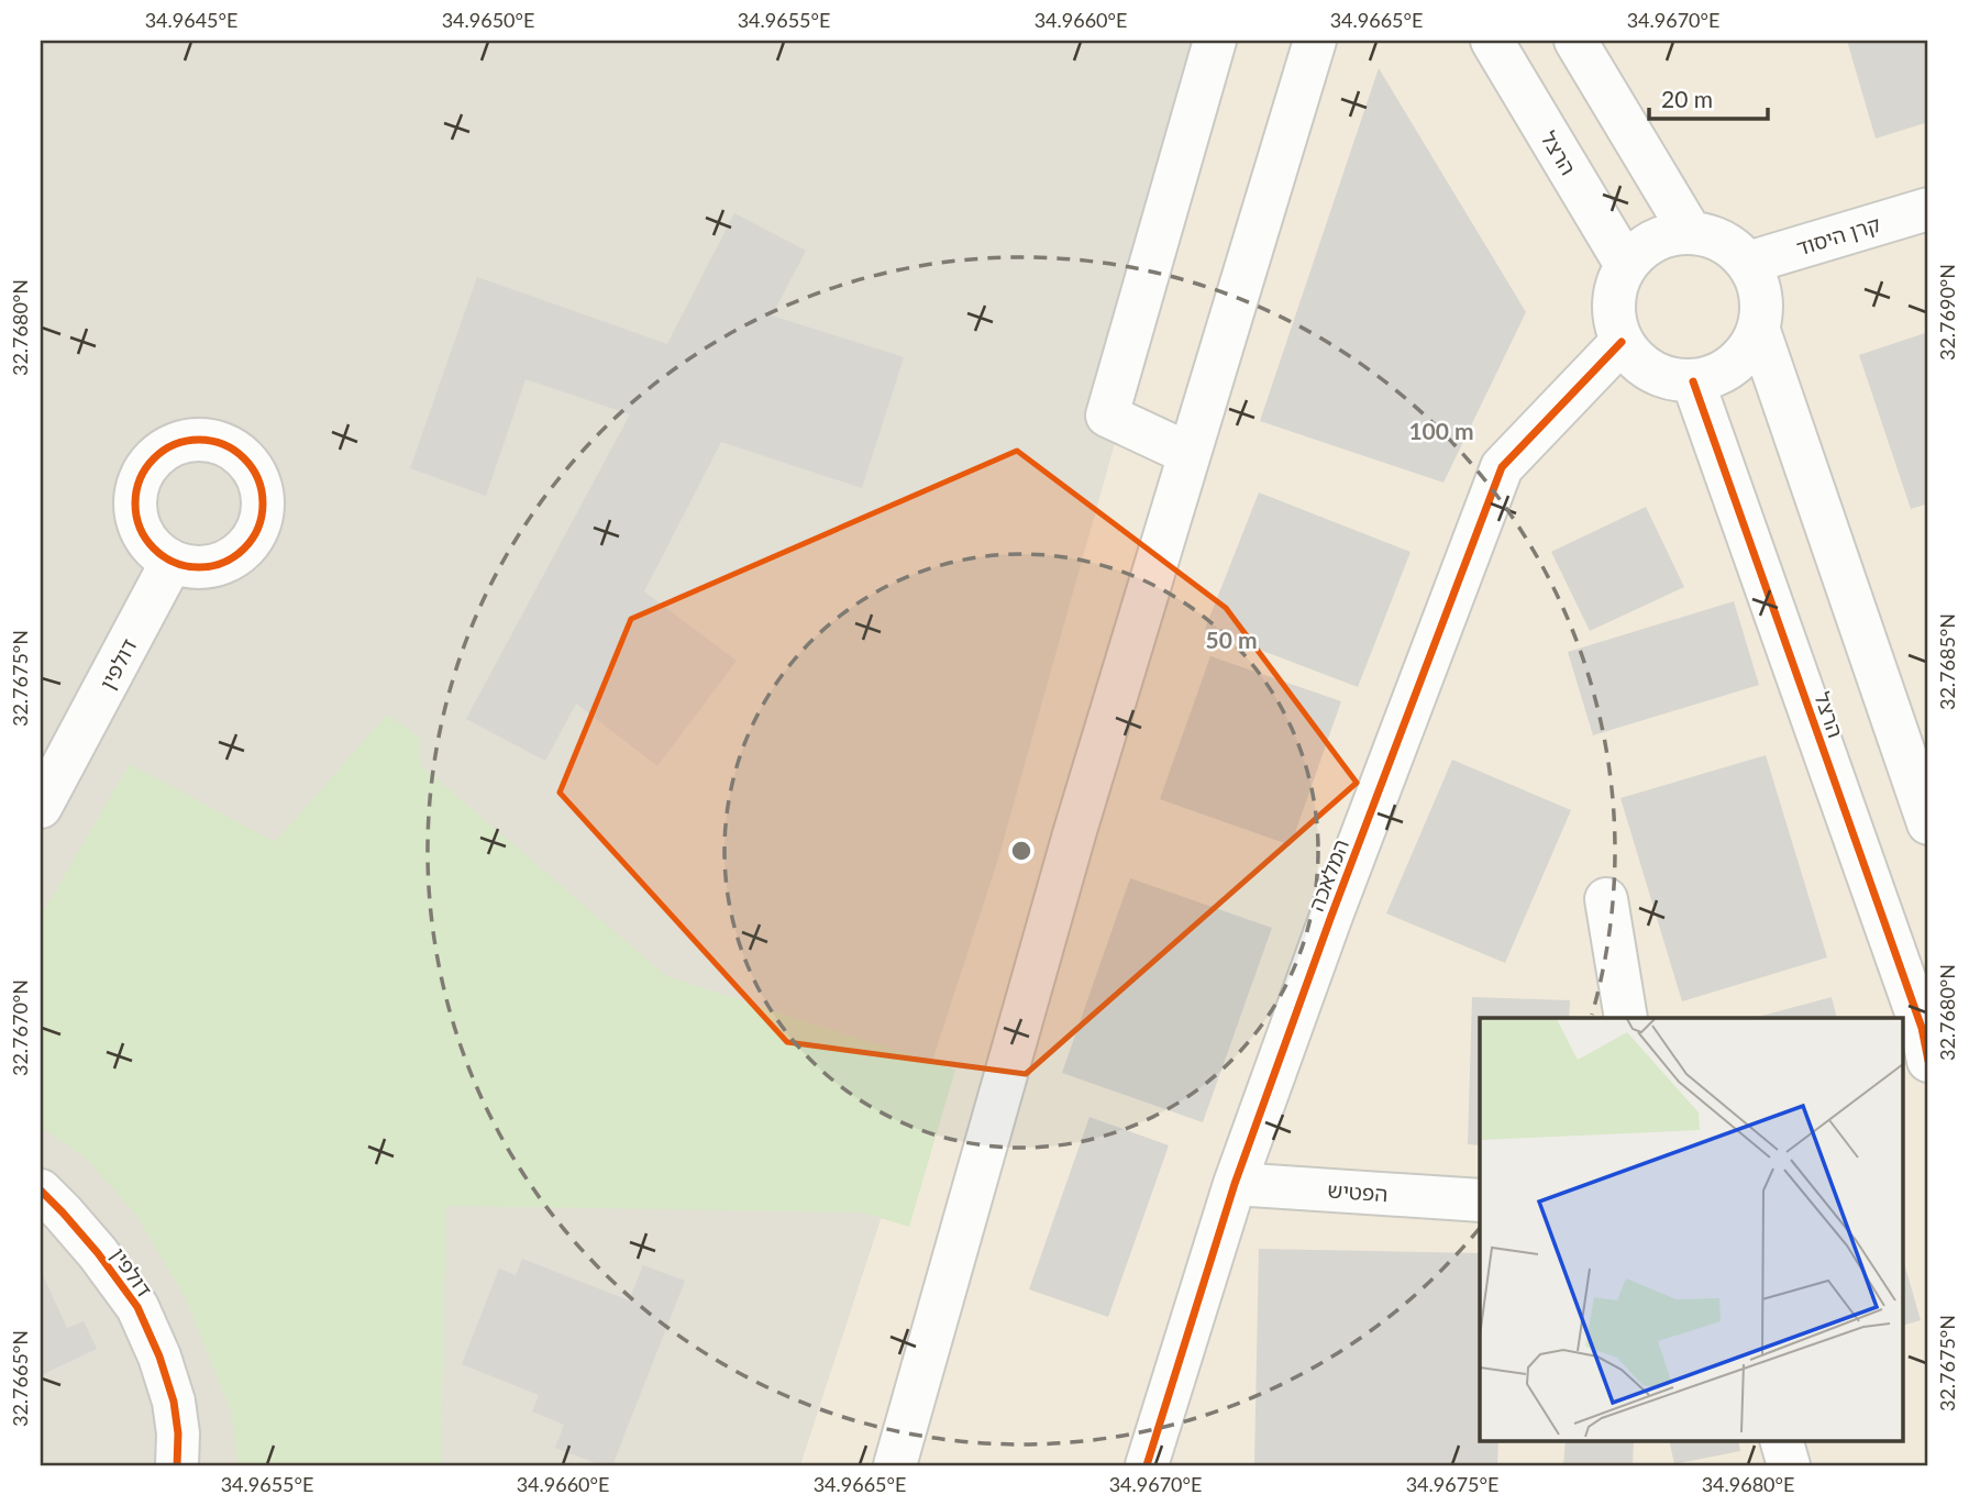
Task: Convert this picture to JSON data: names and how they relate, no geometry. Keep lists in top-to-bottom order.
{
  "streets": {
    "street": [
      "הרצל",
      "קרן היסוד",
      "דולפין",
      "המלאכה",
      "הפטיש"
    ]
  },
  "crossings": [
    ["הרצל", "קרן היסוד"],
    ["הרצל", "המלאכה"],
    ["קרן היסוד", "המלאכה"],
    ["המלאכה", "הפטיש"]
  ],
  "scale_bar": "20 m",
  "coordinates": [
    "34.9645°E",
    "34.9650°E",
    "34.9655°E",
    "34.9660°E",
    "34.9665°E",
    "34.9670°E",
    "32.7690°N",
    "32.7680°N",
    "32.7685°N",
    "32.7675°N",
    "32.7670°N",
    "32.7665°N",
    "34.9675°E",
    "34.9680°E"
  ],
  "rings": ["100 m", "50 m"]
}
